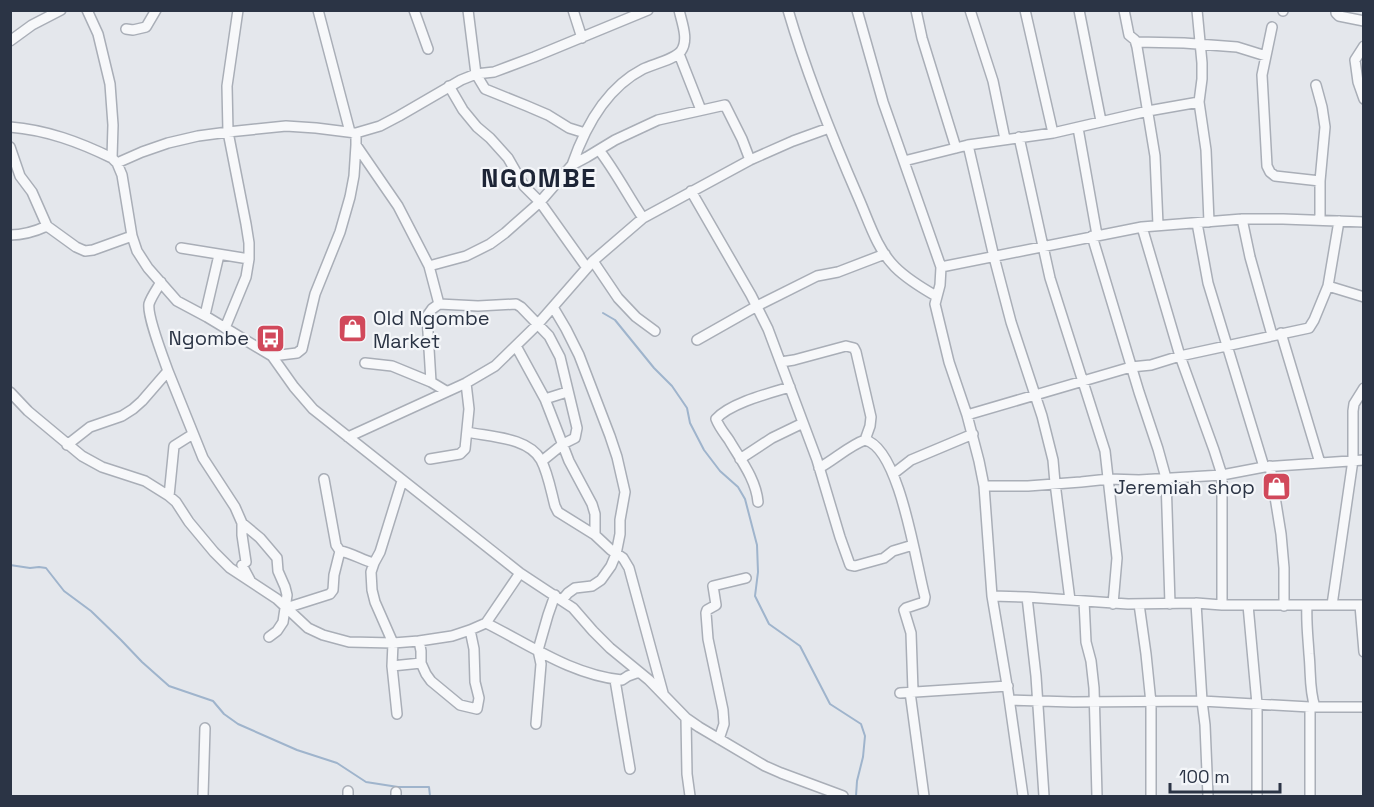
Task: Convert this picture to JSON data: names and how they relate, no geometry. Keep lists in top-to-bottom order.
{
  "districts": ["NGOMBE"],
  "places": {
    "shop": ["Old Ngombe Market", "Jeremiah shop"],
    "bus stop": ["Ngombe"]
  },
  "scale_bar": "100 m"
}
